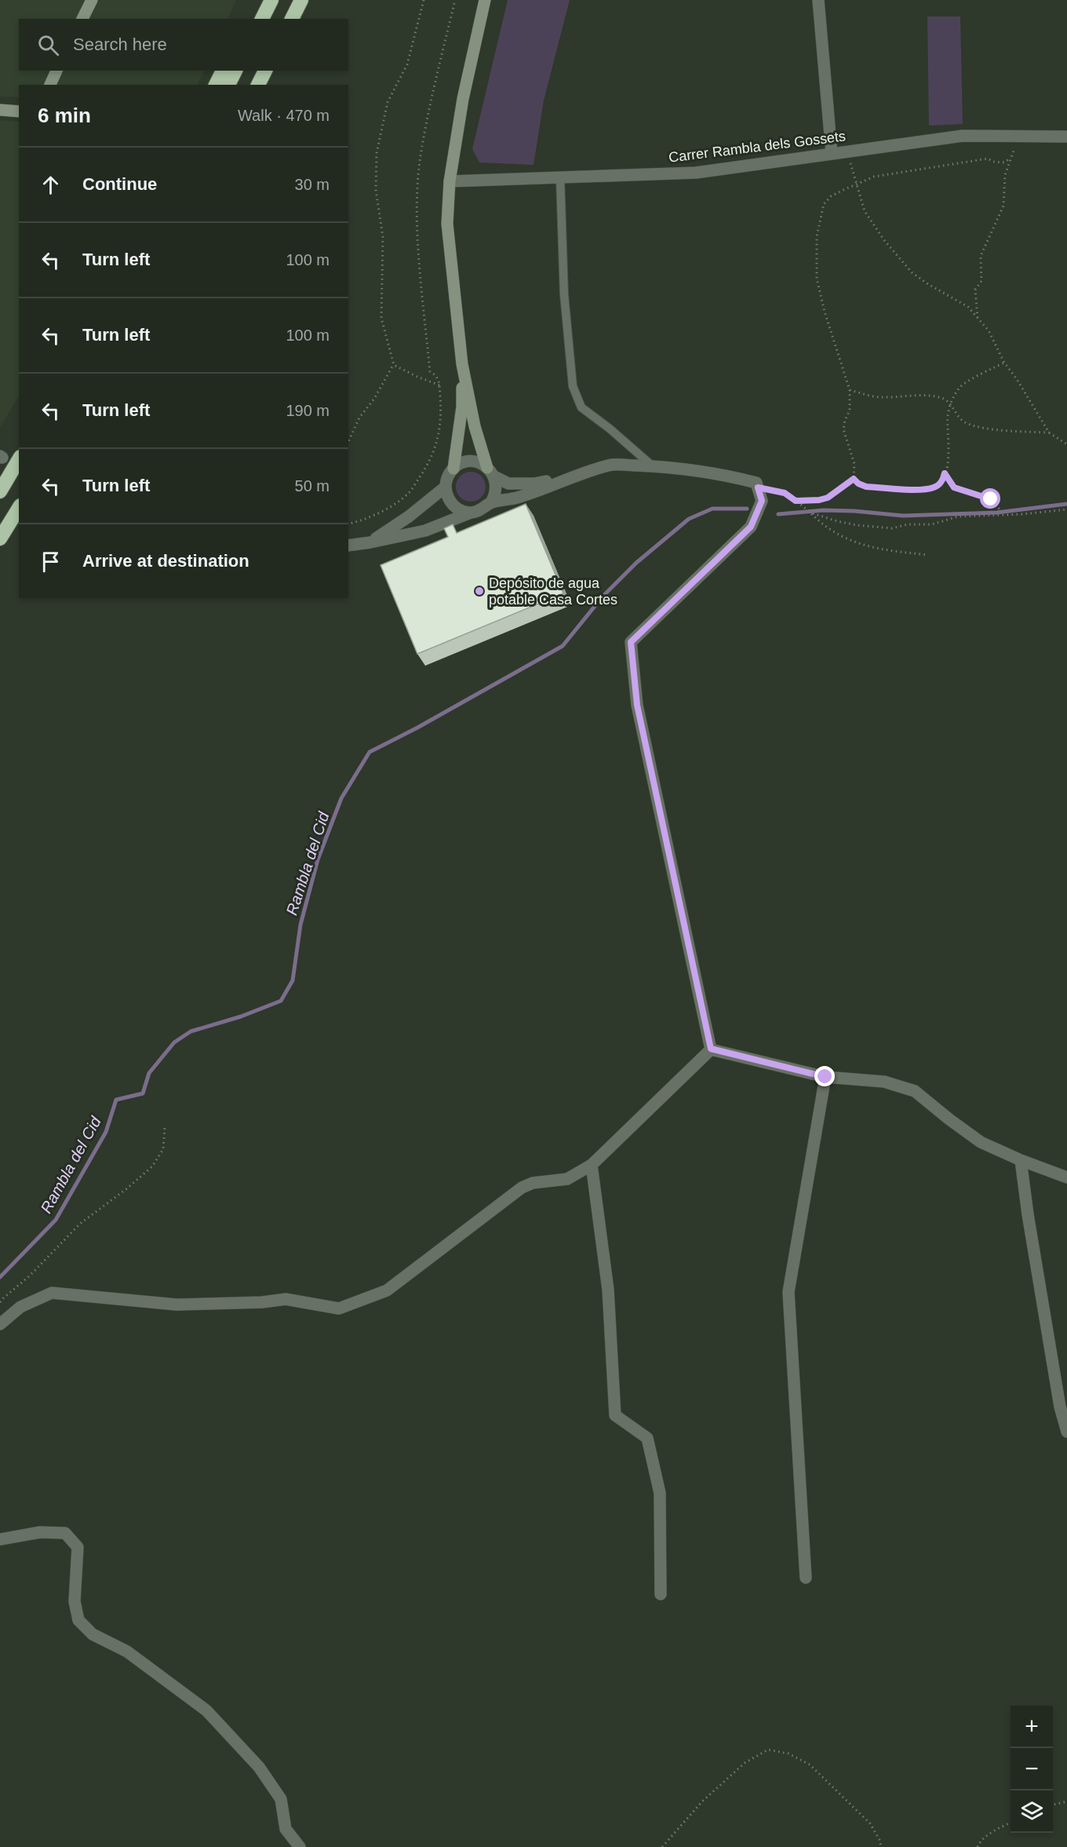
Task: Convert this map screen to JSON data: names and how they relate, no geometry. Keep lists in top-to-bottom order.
{
  "streets": {
    "street": ["Carrer Rambla dels Gossets"]
  },
  "water": ["Rambla del Cid"],
  "places": ["Depósito de agua potable Casa Cortes"],
  "page": {
    "search": "Search here",
    "heading": ["6 min", "Walk · 470 m"],
    "list": [
      ["Continue", "30 m"],
      ["Turn left", "100 m"],
      ["Turn left", "100 m"],
      ["Turn left", "190 m"],
      ["Turn left", "50 m"],
      "Arrive at destination"
    ],
    "map_buttons": ["+", "−"]
  }
}
